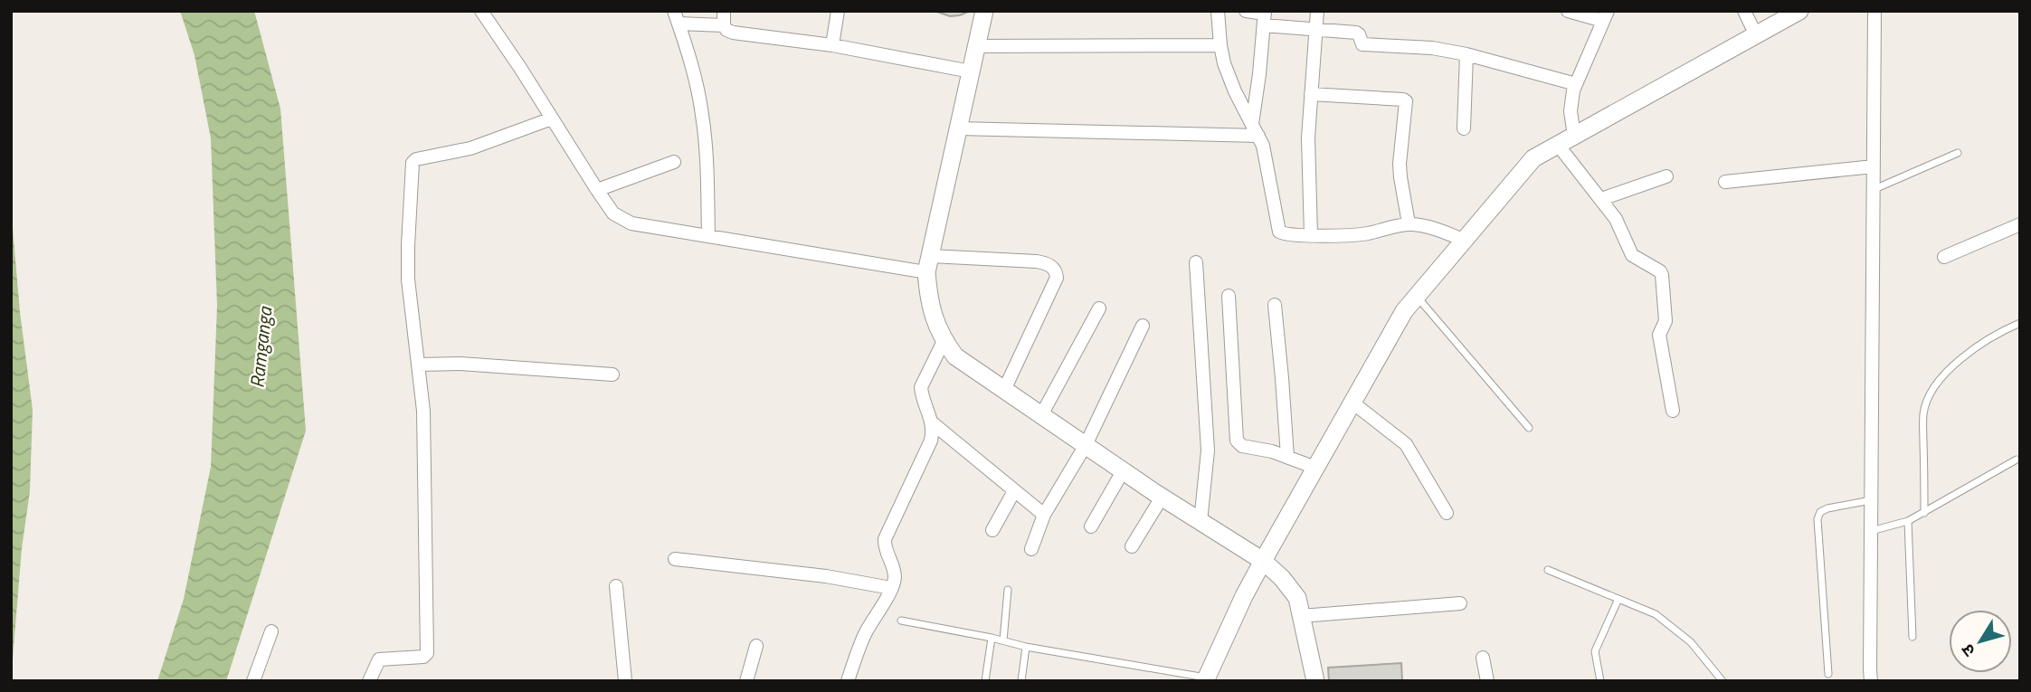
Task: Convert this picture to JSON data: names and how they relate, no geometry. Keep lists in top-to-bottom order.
{
  "water": ["Ramganga"],
  "north": "bottom left"
}
